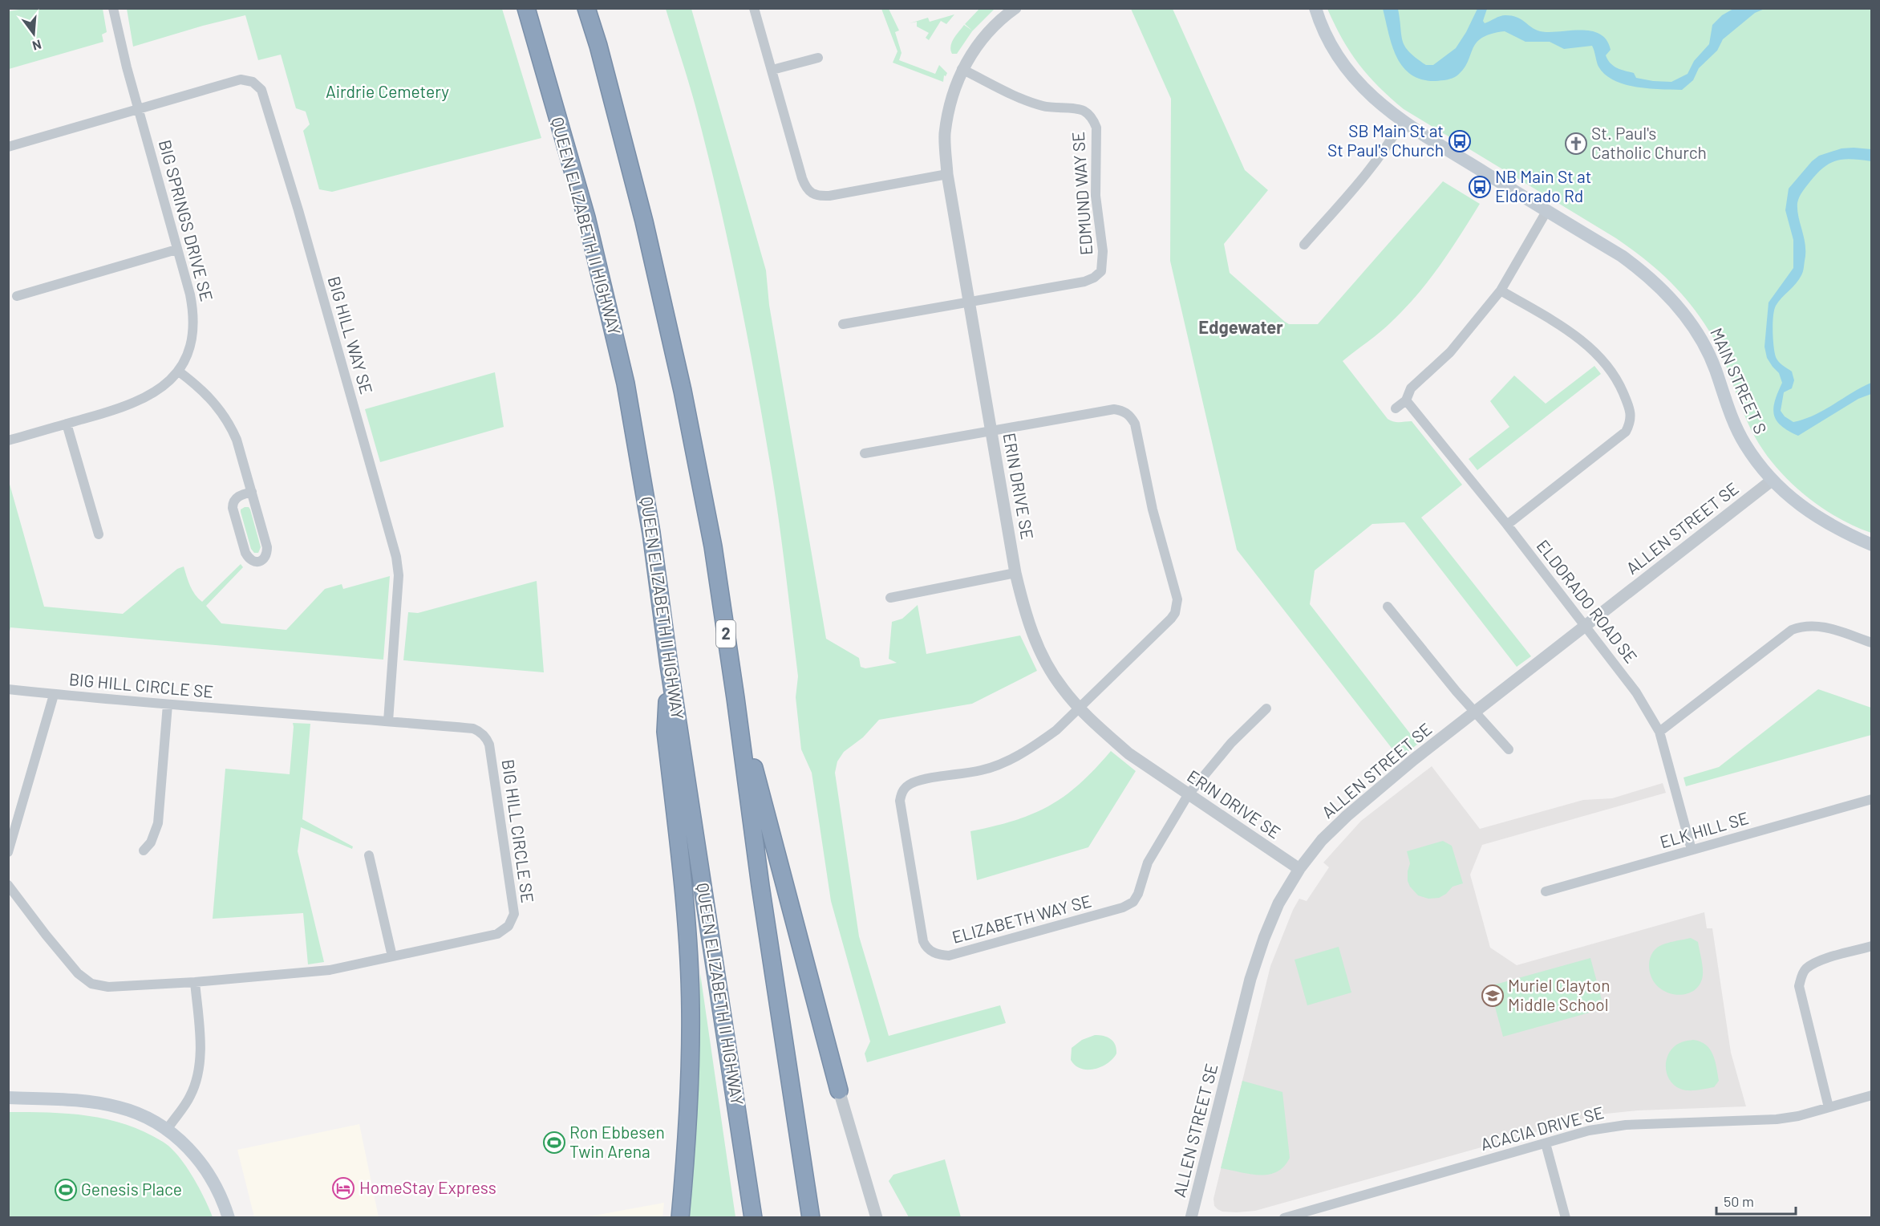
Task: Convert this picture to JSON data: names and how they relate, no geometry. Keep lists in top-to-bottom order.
{
  "streets": {
    "highway": ["QUEEN ELIZABETH II HIGHWAY", "2"],
    "main road": ["MAIN STREET S"],
    "street": [
      "EDMUND WAY SE",
      "BIG SPRINGS DRIVE SE",
      "BIG HILL WAY SE",
      "ERIN DRIVE SE",
      "ALLEN STREET SE",
      "ELDORADO ROAD SE",
      "BIG HILL CIRCLE SE",
      "ELK HILL SE",
      "ELIZABETH WAY SE",
      "ACACIA DRIVE SE"
    ]
  },
  "crossings": [
    ["EDMUND WAY SE", "ERIN DRIVE SE"],
    ["BIG SPRINGS DRIVE SE", "BIG HILL WAY SE"],
    ["BIG HILL WAY SE", "BIG HILL CIRCLE SE"],
    ["MAIN STREET S", "ALLEN STREET SE"],
    ["ERIN DRIVE SE", "ALLEN STREET SE"],
    ["ERIN DRIVE SE", "ELIZABETH WAY SE"],
    ["ALLEN STREET SE", "ELDORADO ROAD SE"],
    ["ELDORADO ROAD SE", "ELK HILL SE"]
  ],
  "districts": ["Edgewater"],
  "parks": ["Airdrie Cemetery"],
  "places": {
    "bus stop": ["SB Main St at St Paul's Church", "NB Main St at Eldorado Rd"],
    "church": ["St. Paul's Catholic Church"],
    "school or university": ["Muriel Clayton Middle School"],
    "sports": ["Ron Ebbesen Twin Arena", "Genesis Place"],
    "hotel": ["HomeStay Express"]
  },
  "scale_bar": "50 m",
  "north": "bottom"
}
